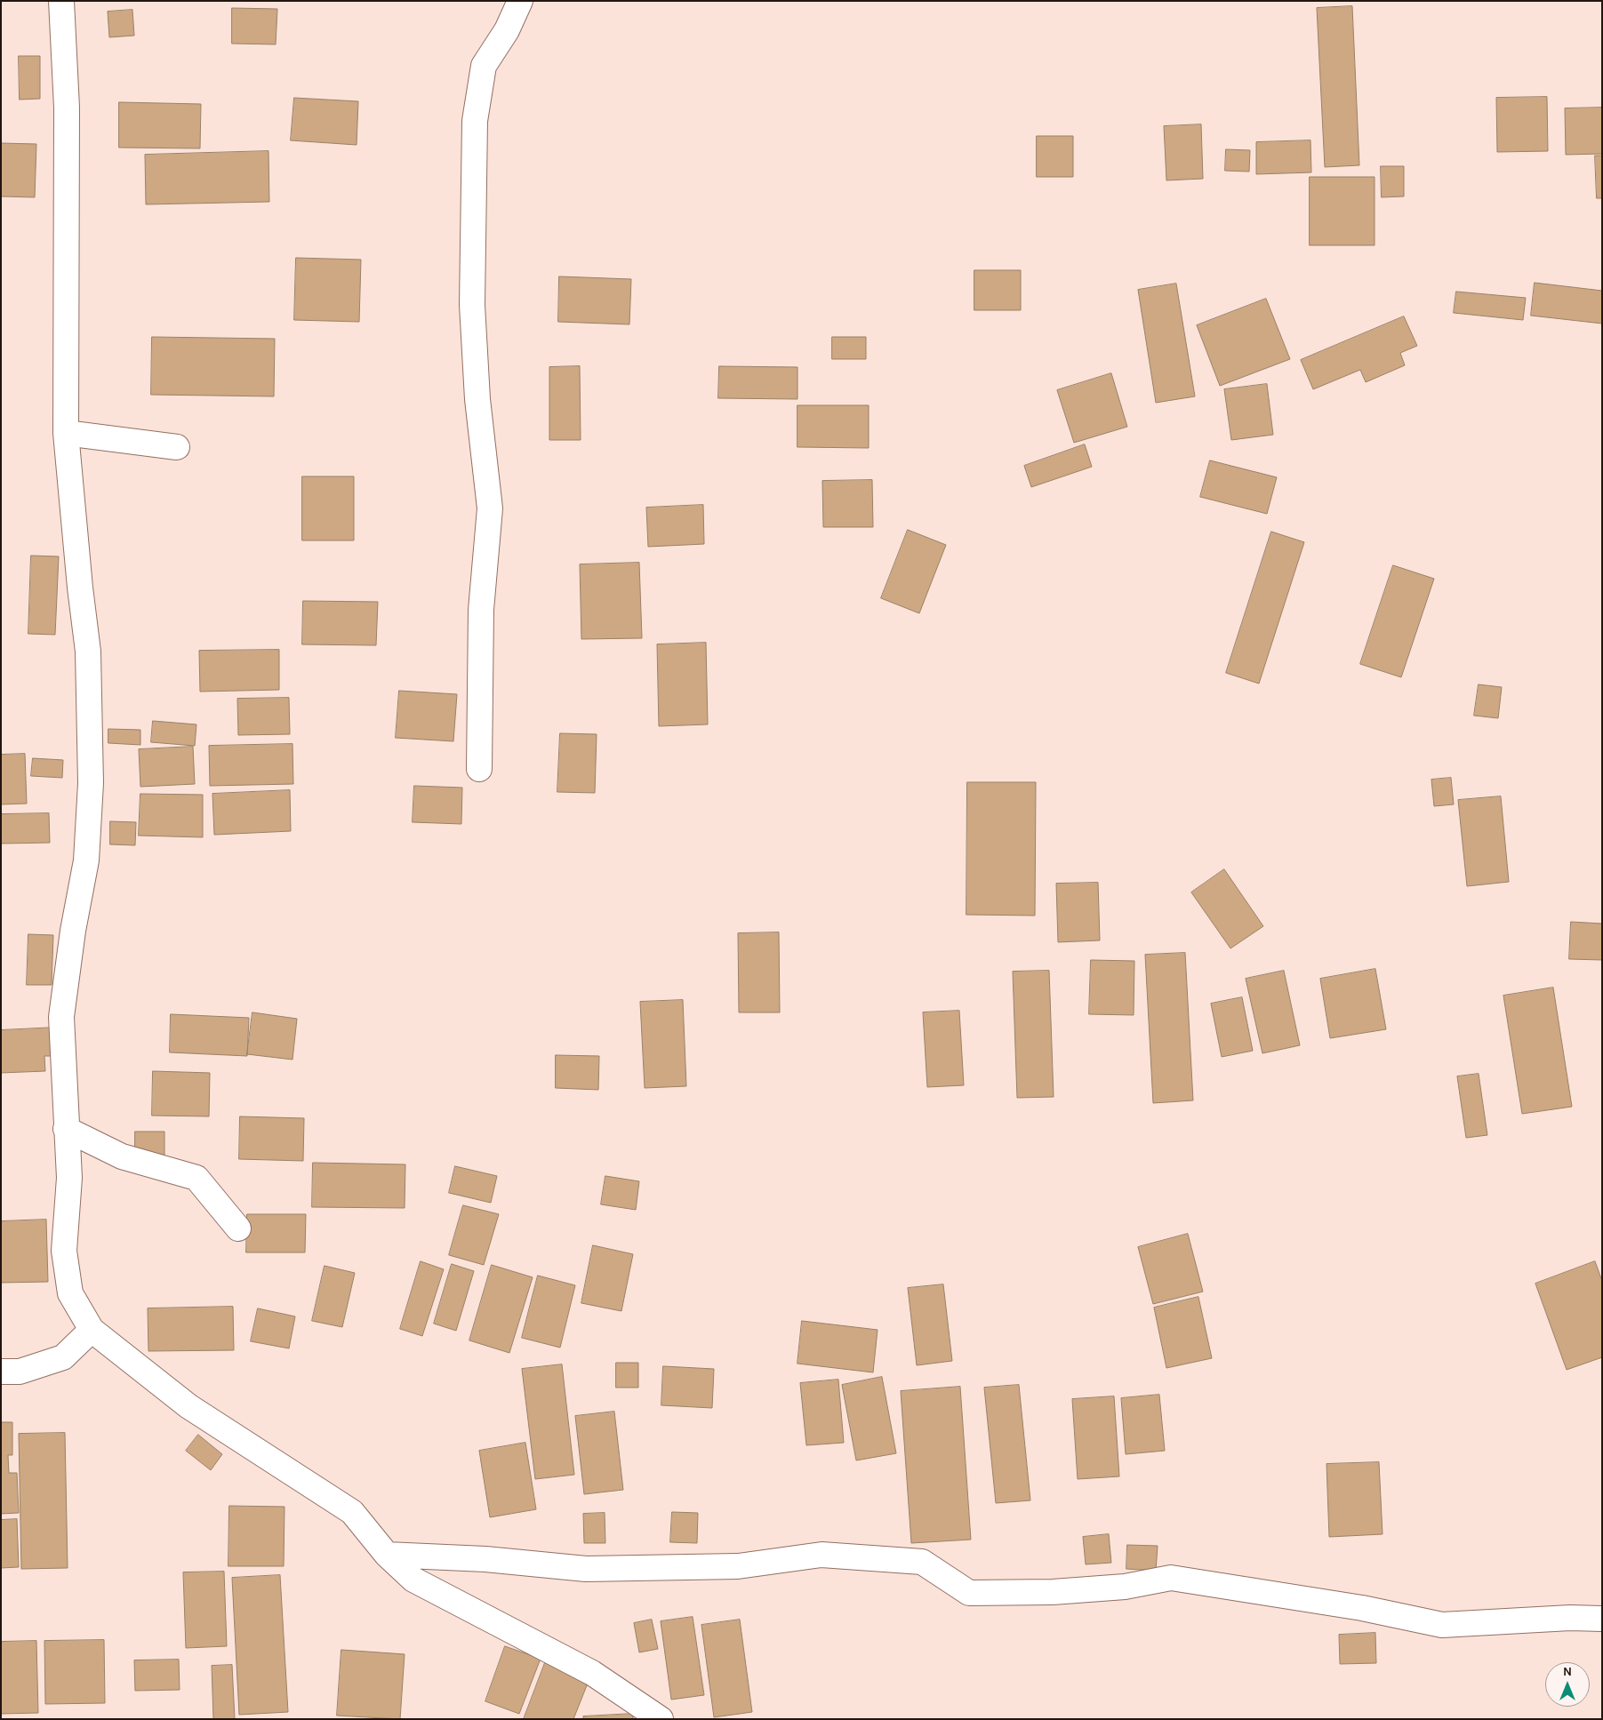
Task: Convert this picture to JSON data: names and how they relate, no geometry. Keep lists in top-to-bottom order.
{
  "north": "top"
}
